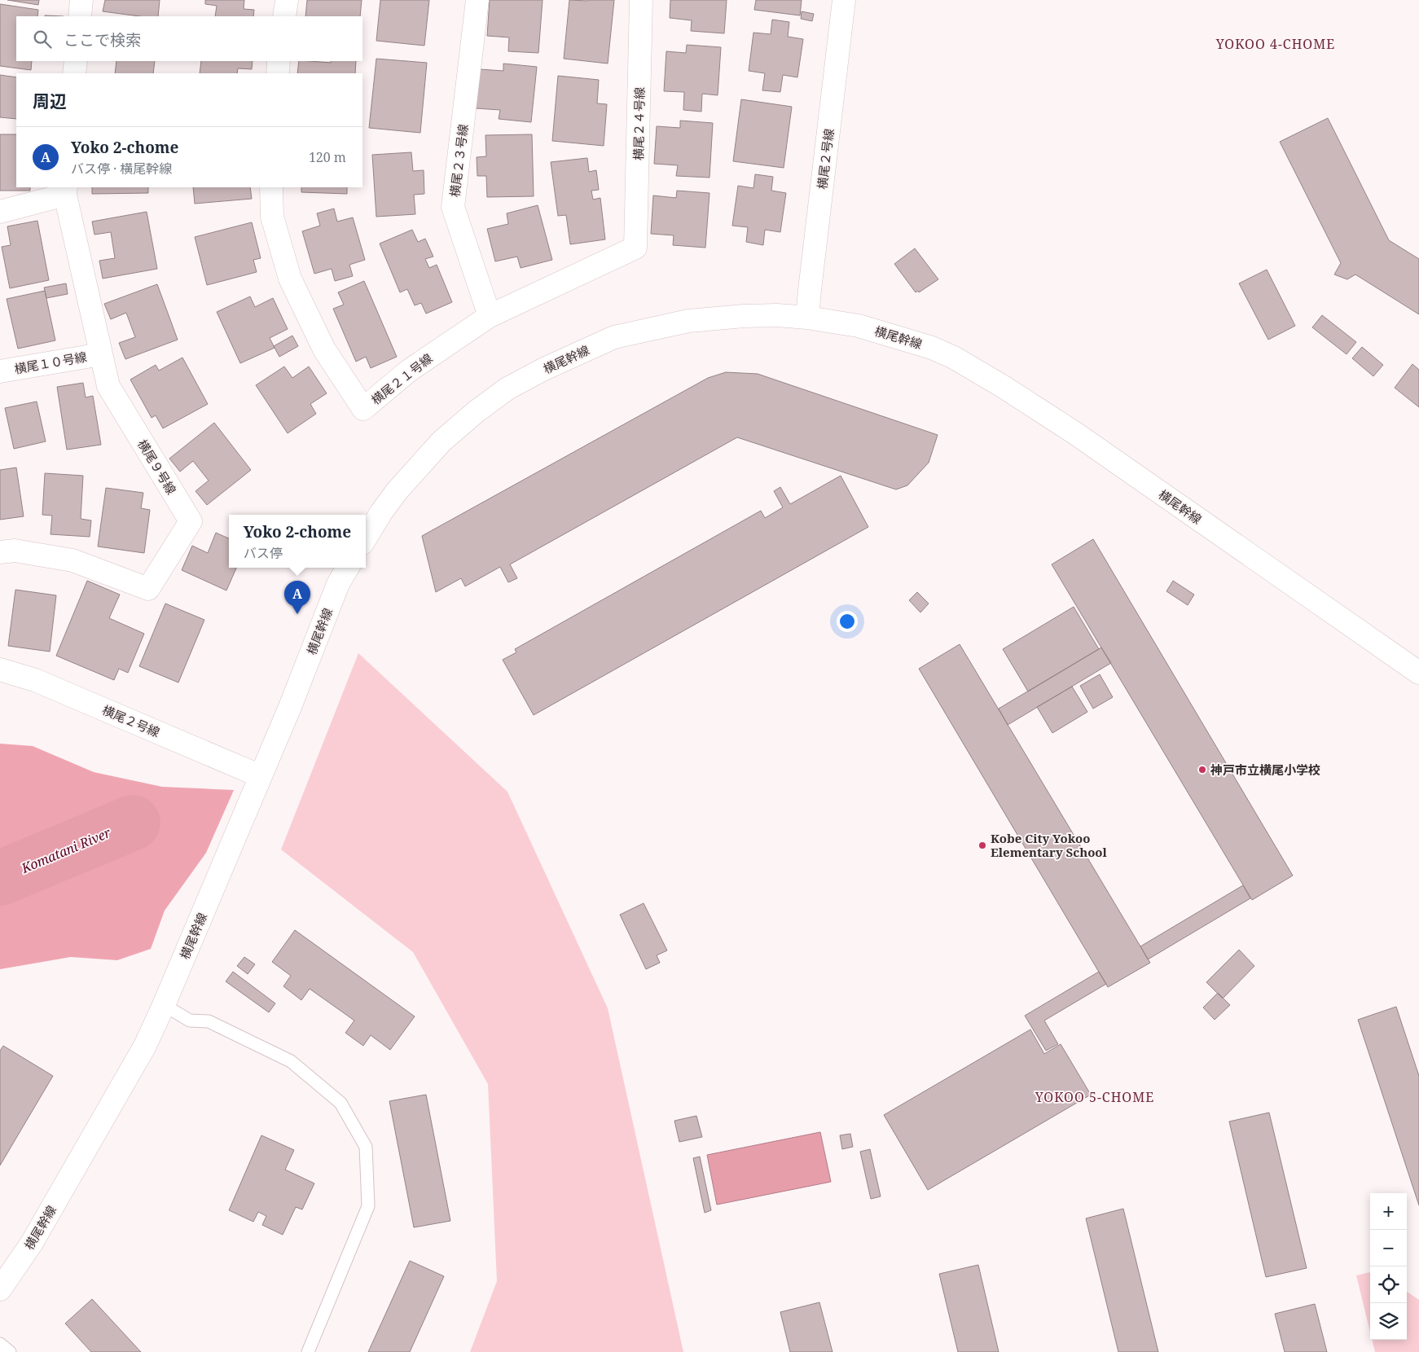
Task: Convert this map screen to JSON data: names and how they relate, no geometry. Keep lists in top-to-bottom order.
{
  "streets": {
    "street": [
      "横尾２４号線",
      "横尾２号線",
      "横尾２３号線",
      "横尾幹線",
      "横尾１０号線",
      "横尾２１号線",
      "横尾９号線"
    ]
  },
  "crossings": [
    ["横尾２４号線", "横尾２１号線"],
    ["横尾２号線", "横尾幹線"],
    ["横尾２３号線", "横尾２１号線"],
    ["横尾１０号線", "横尾９号線"]
  ],
  "districts": ["YOKOO 4-CHOME", "YOKOO 5-CHOME"],
  "water": ["Komatani River"],
  "places": ["神戸市立横尾小学校", "Kobe City Yokoo Elementary School"],
  "page": {
    "search": "ここで検索",
    "heading": "周辺",
    "list": [
      {
        "mark": "A",
        "name": "Yoko 2-chome",
        "note": "バス停 · 横尾幹線",
        "value": "120 m"
      }
    ],
    "popup": ["Yoko 2-chome", "バス停"],
    "pins": "A",
    "map_buttons": ["+", "−"]
  }
}
